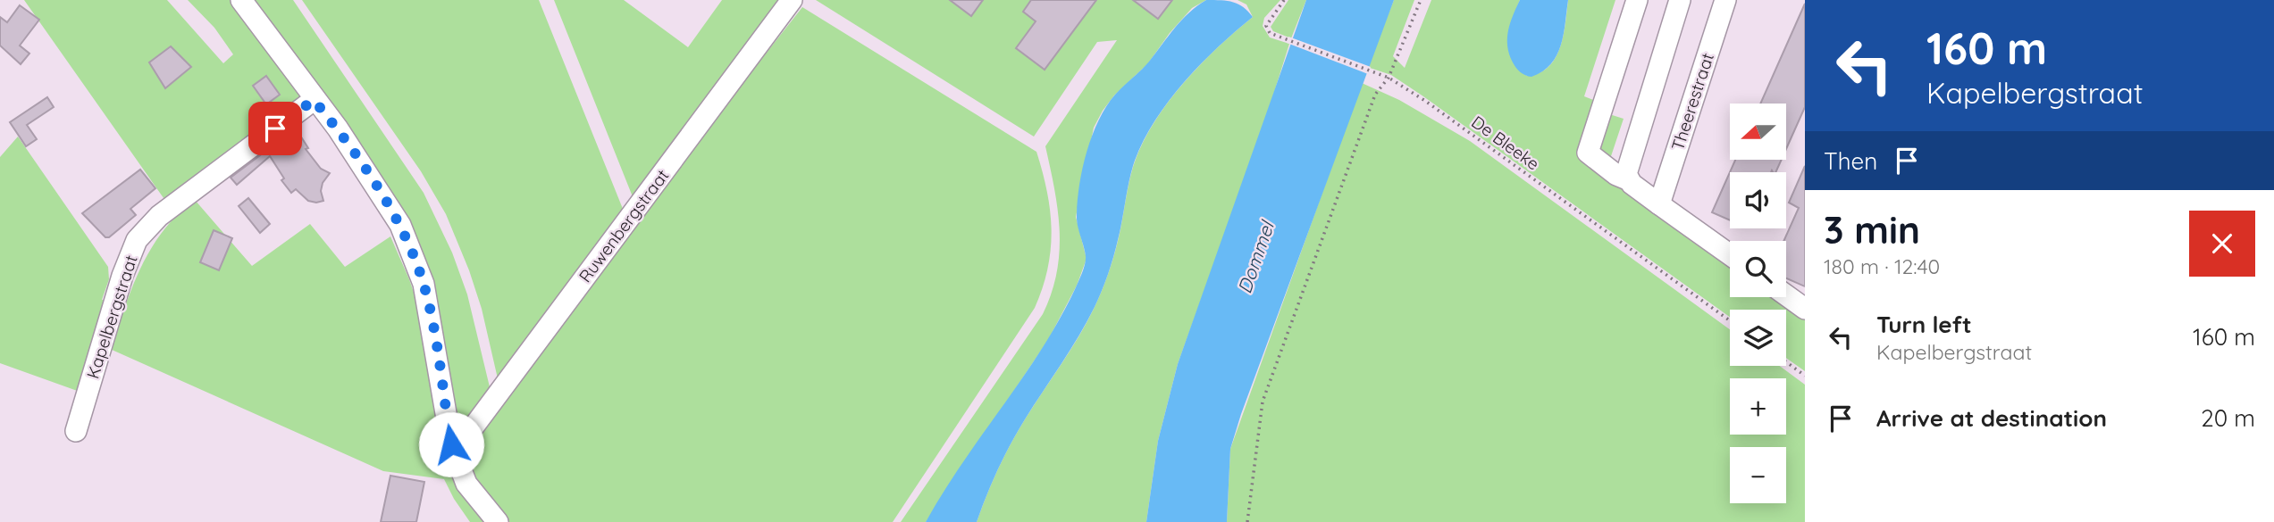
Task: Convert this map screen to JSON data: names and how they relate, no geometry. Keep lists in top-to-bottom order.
{
  "streets": {
    "street": ["Theerestraat", "Ruwenbergstraat", "Kapelbergstraat"],
    "path": ["De Bleeke"]
  },
  "water": ["Dommel"],
  "north": "left",
  "page": {
    "turn": ["160 m", "Kapelbergstraat"],
    "map_buttons": ["+", "−"],
    "then": "Then",
    "heading": ["3 min", "180 m · 12:40"],
    "list": [
      {
        "name": "Turn left",
        "note": "Kapelbergstraat",
        "value": "160 m"
      },
      {
        "name": "Arrive at destination",
        "value": "20 m"
      }
    ]
  }
}
